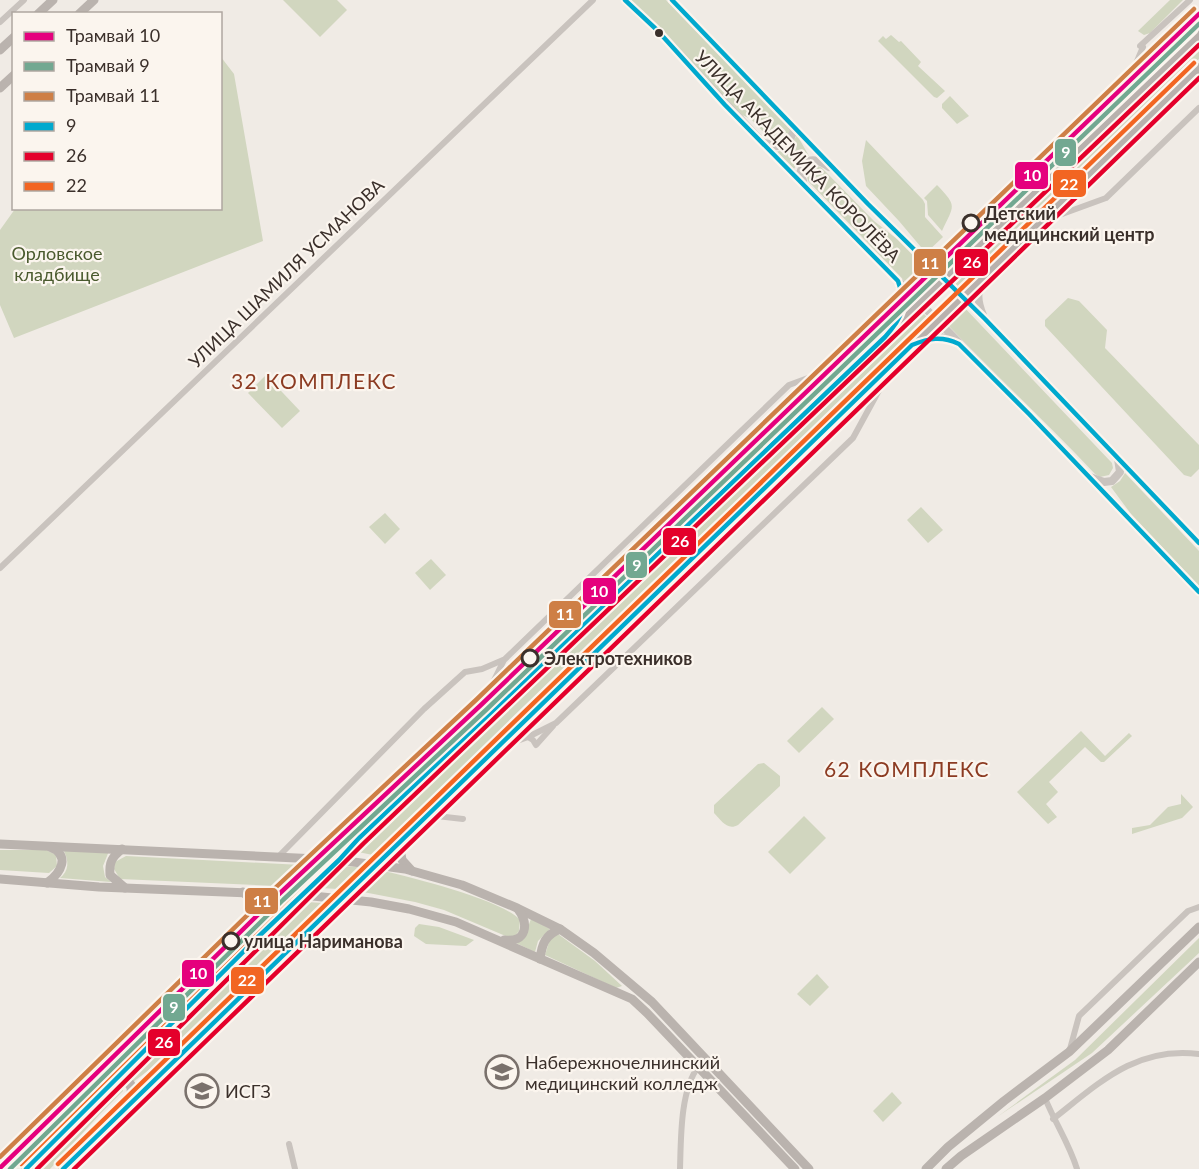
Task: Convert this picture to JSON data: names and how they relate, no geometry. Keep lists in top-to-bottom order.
{
  "streets": {
    "street": ["УЛИЦА АКАДЕМИКА КОРОЛЁВА", "УЛИЦА ШАМИЛЯ УСМАНОВА"]
  },
  "districts": ["32 КОМПЛЕКС", "62 КОМПЛЕКС"],
  "parks": ["Орловское кладбище"],
  "places": {
    "other": ["Детский медицинский центр", "Электротехников", "улица Нариманова"],
    "school or university": ["Набережночелнинский медицинский колледж", "ИСГЗ"]
  },
  "lines": [
    "transit line 9",
    "tram line 11",
    "tram line 10",
    "tram line 9",
    "transit line 22",
    "transit line 26"
  ],
  "legend": [
    "Трамвай 10",
    "Трамвай 9",
    "Трамвай 11",
    "9",
    "26",
    "22"
  ]
}
